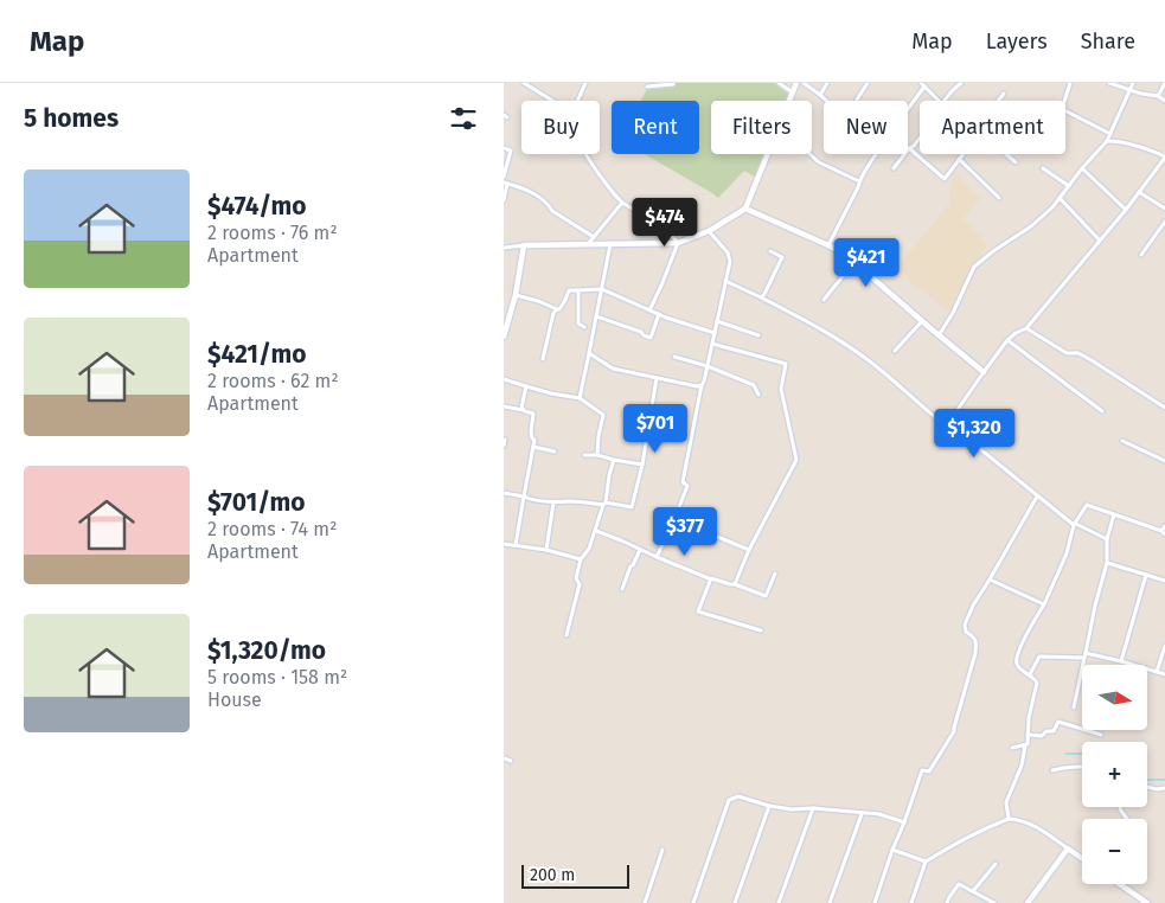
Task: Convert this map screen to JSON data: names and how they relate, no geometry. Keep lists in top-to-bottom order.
{
  "scale_bar": "200 m",
  "north": "right",
  "page": {
    "header": "Map",
    "nav": ["Map", "Layers", "Share"],
    "heading": "5 homes",
    "chip": [
      "Buy",
      "Rent",
      "Filters",
      "New",
      "Apartment"
    ],
    "list": [
      {
        "name": "$474/mo",
        "note": "2 rooms · 76 m² · Apartment"
      },
      {
        "name": "$421/mo",
        "note": "2 rooms · 62 m² · Apartment"
      },
      {
        "name": "$701/mo",
        "note": "2 rooms · 74 m² · Apartment"
      },
      {
        "name": "$1,320/mo",
        "note": "5 rooms · 158 m² · House"
      }
    ],
    "price": [
      "$474",
      "$421",
      "$701",
      "$1,320",
      "$377"
    ],
    "map_buttons": ["+", "−"],
    "scale": "200 m"
  }
}
